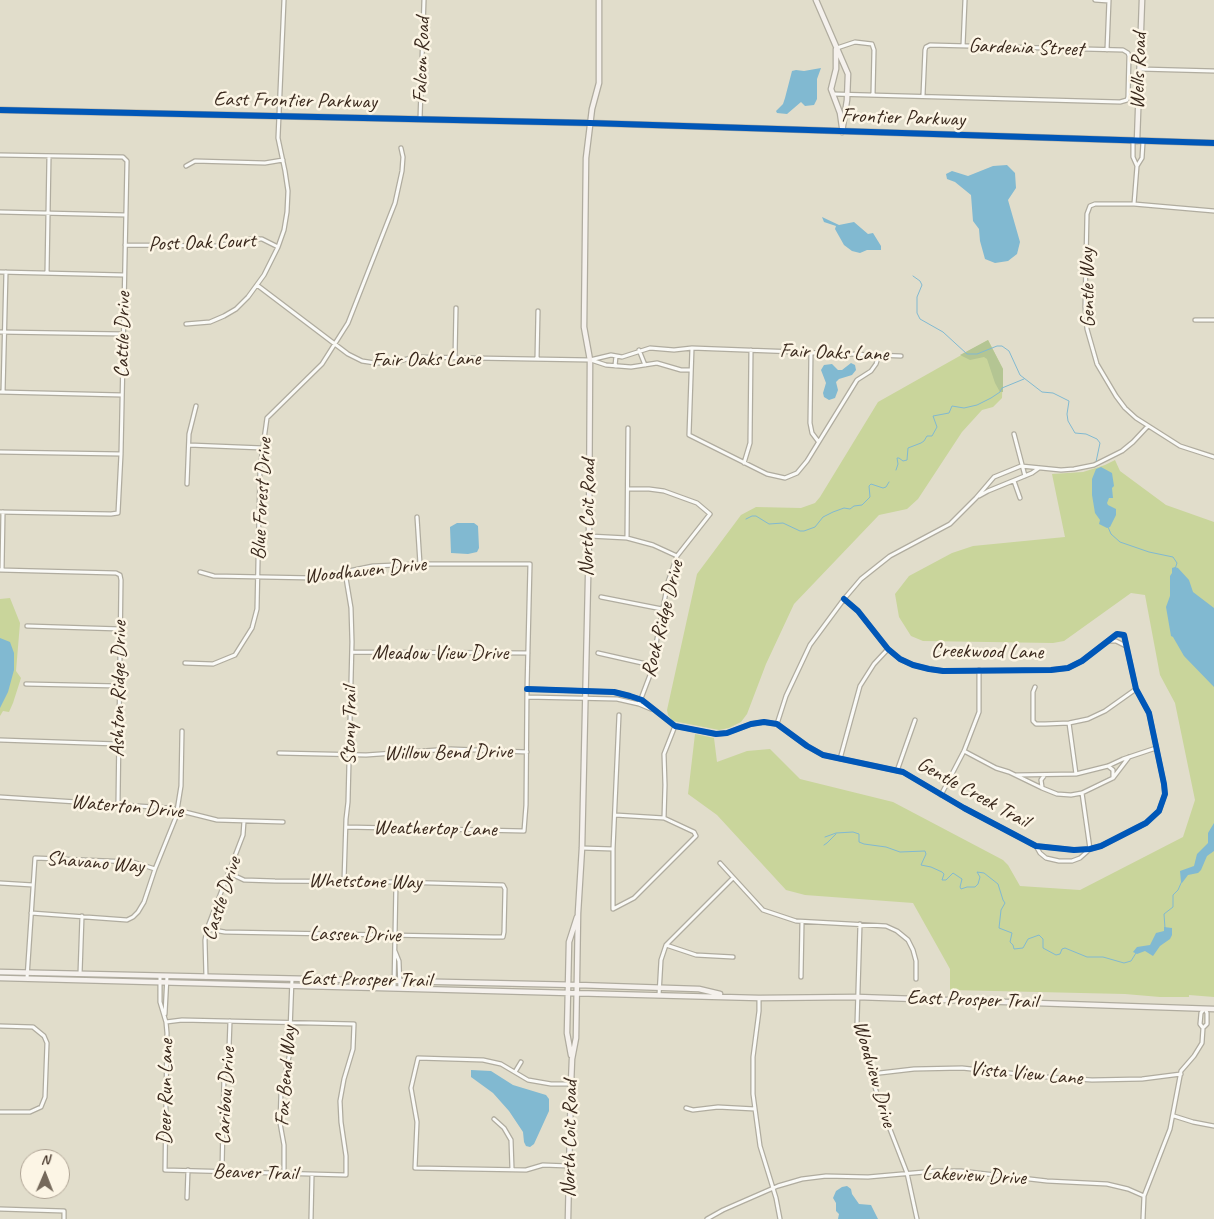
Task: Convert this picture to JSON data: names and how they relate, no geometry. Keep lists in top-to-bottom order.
{
  "streets": {
    "street": [
      "Gardenia Street",
      "Falcon Road",
      "Wells Road",
      "East Frontier Parkway",
      "Frontier Parkway",
      "Post Oak Court",
      "Gentle Way",
      "Cattle Drive",
      "Fair Oaks Lane",
      "Blue Forest Drive",
      "North Coit Road",
      "Woodhaven Drive",
      "Rock Ridge Drive",
      "Creekwood Lane",
      "Meadow View Drive",
      "Ashton Ridge Drive",
      "Stony Trail",
      "Willow Bend Drive",
      "Gentle Creek Trail",
      "Waterton Drive",
      "Weathertop Lane",
      "Shavano Way",
      "Whetstone Way",
      "Castle Drive",
      "Lassen Drive",
      "East Prosper Trail",
      "Woodview Drive",
      "Vista View Lane",
      "Fox Bend Way",
      "Deer Run Lane",
      "Caribou Drive",
      "Beaver Trail",
      "Lakeview Drive"
    ]
  },
  "crossings": [
    ["Falcon Road", "East Frontier Parkway"],
    ["Wells Road", "Frontier Parkway"],
    ["East Frontier Parkway", "Frontier Parkway"],
    ["East Frontier Parkway", "North Coit Road"],
    ["Frontier Parkway", "North Coit Road"],
    ["Post Oak Court", "Cattle Drive"],
    ["Fair Oaks Lane", "Blue Forest Drive"],
    ["Fair Oaks Lane", "North Coit Road"],
    ["Blue Forest Drive", "Woodhaven Drive"],
    ["North Coit Road", "East Prosper Trail"],
    ["Woodhaven Drive", "Meadow View Drive"],
    ["Woodhaven Drive", "Stony Trail"],
    ["Meadow View Drive", "Stony Trail"],
    ["Ashton Ridge Drive", "Waterton Drive"],
    ["Stony Trail", "Willow Bend Drive"],
    ["Stony Trail", "Weathertop Lane"],
    ["Stony Trail", "Whetstone Way"],
    ["Willow Bend Drive", "Weathertop Lane"],
    ["Waterton Drive", "Castle Drive"],
    ["Whetstone Way", "Castle Drive"],
    ["Whetstone Way", "Lassen Drive"],
    ["Castle Drive", "Lassen Drive"],
    ["Castle Drive", "East Prosper Trail"],
    ["East Prosper Trail", "Woodview Drive"],
    ["East Prosper Trail", "Fox Bend Way"],
    ["East Prosper Trail", "Deer Run Lane"],
    ["Woodview Drive", "Vista View Lane"],
    ["Woodview Drive", "Lakeview Drive"],
    ["Fox Bend Way", "Beaver Trail"],
    ["Deer Run Lane", "Beaver Trail"],
    ["Caribou Drive", "Beaver Trail"]
  ],
  "north": "top"
}
